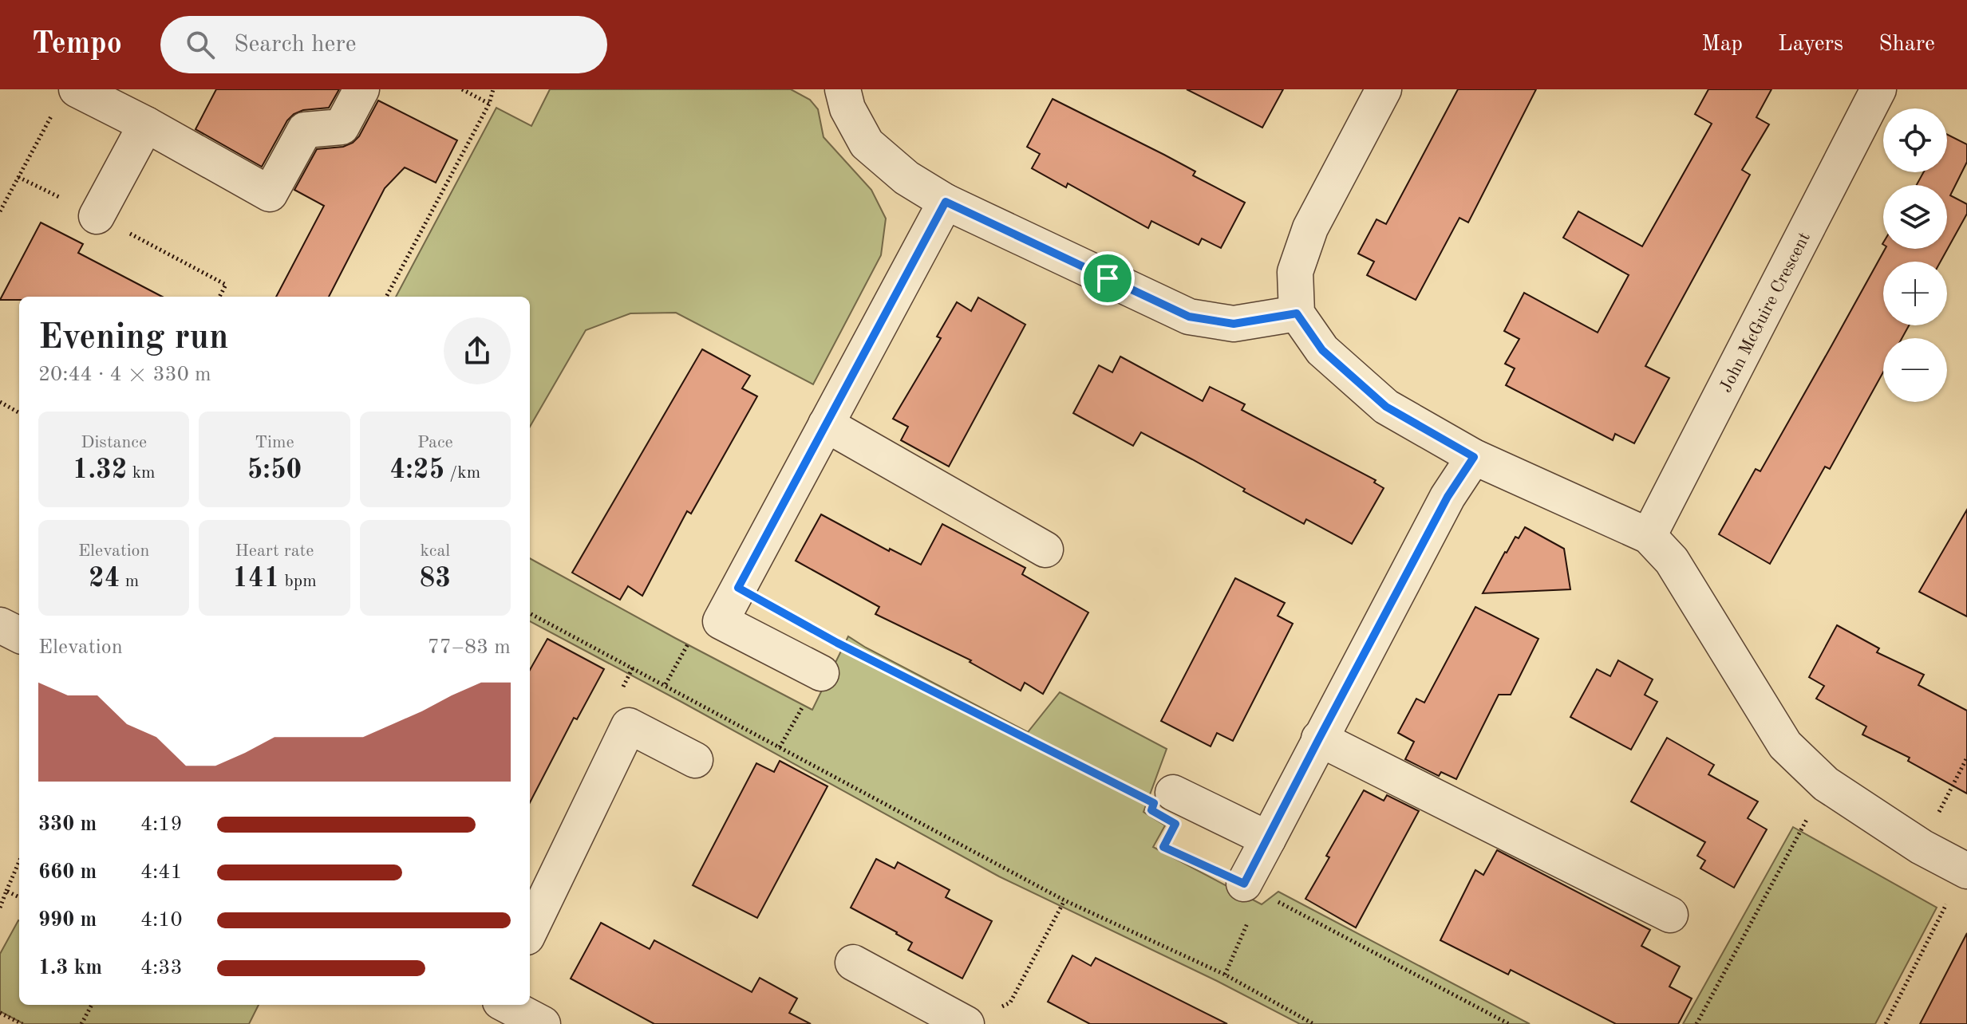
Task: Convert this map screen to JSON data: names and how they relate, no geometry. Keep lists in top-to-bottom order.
{
  "streets": {
    "street": ["John McGuire Crescent"]
  },
  "page": {
    "header": "Tempo",
    "search": "Search here",
    "nav": ["Map", "Layers", "Share"],
    "map_buttons": ["+", "−"],
    "heading": ["Evening run", "20:44 · 4 × 330 m"],
    "stats": [
      ["Distance", "1.32 km"],
      ["Time", "5:50"],
      ["Pace", "4:25 /km"],
      ["Elevation", "24 m"],
      ["Heart rate", "141 bpm"],
      ["kcal", "83"]
    ],
    "chart": ["Elevation", "77–83 m"],
    "list": [
      {
        "name": "330 m",
        "note": "4:19"
      },
      {
        "name": "660 m",
        "note": "4:41"
      },
      {
        "name": "990 m",
        "note": "4:10"
      },
      {
        "name": "1.3 km",
        "note": "4:33"
      }
    ]
  }
}
